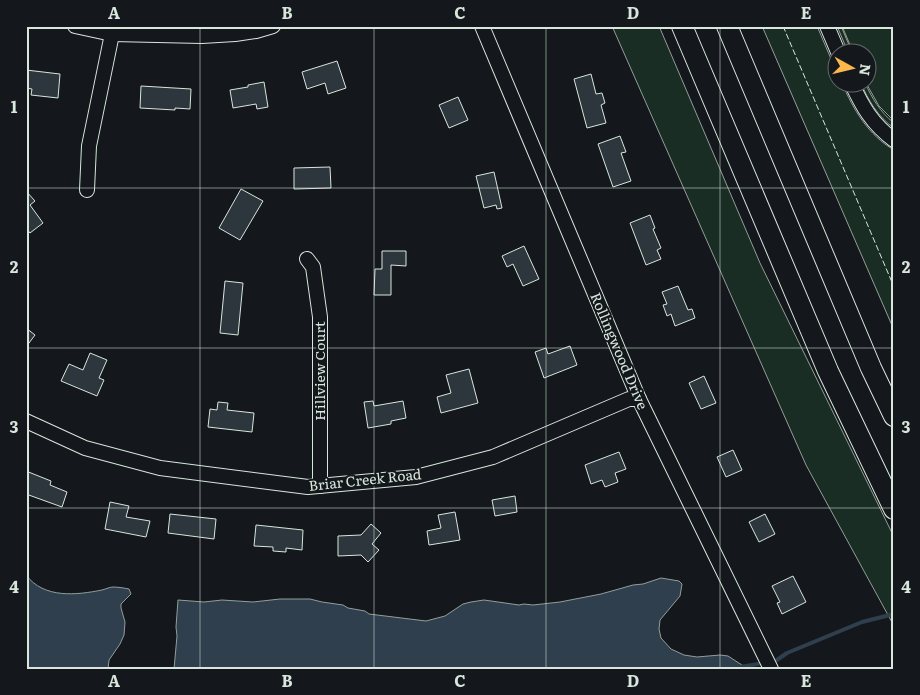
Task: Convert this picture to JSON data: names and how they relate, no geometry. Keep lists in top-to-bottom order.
{
  "streets": {
    "street": ["Rollingwood Drive", "Hillview Court", "Briar Creek Road"]
  },
  "crossings": [
    ["Rollingwood Drive", "Briar Creek Road"],
    ["Hillview Court", "Briar Creek Road"]
  ],
  "north": "right",
  "grid": {
    "columns": [
      "A",
      "B",
      "C",
      "D",
      "E"
    ],
    "rows": [
      "1",
      "2",
      "3",
      "4"
    ]
  }
}
